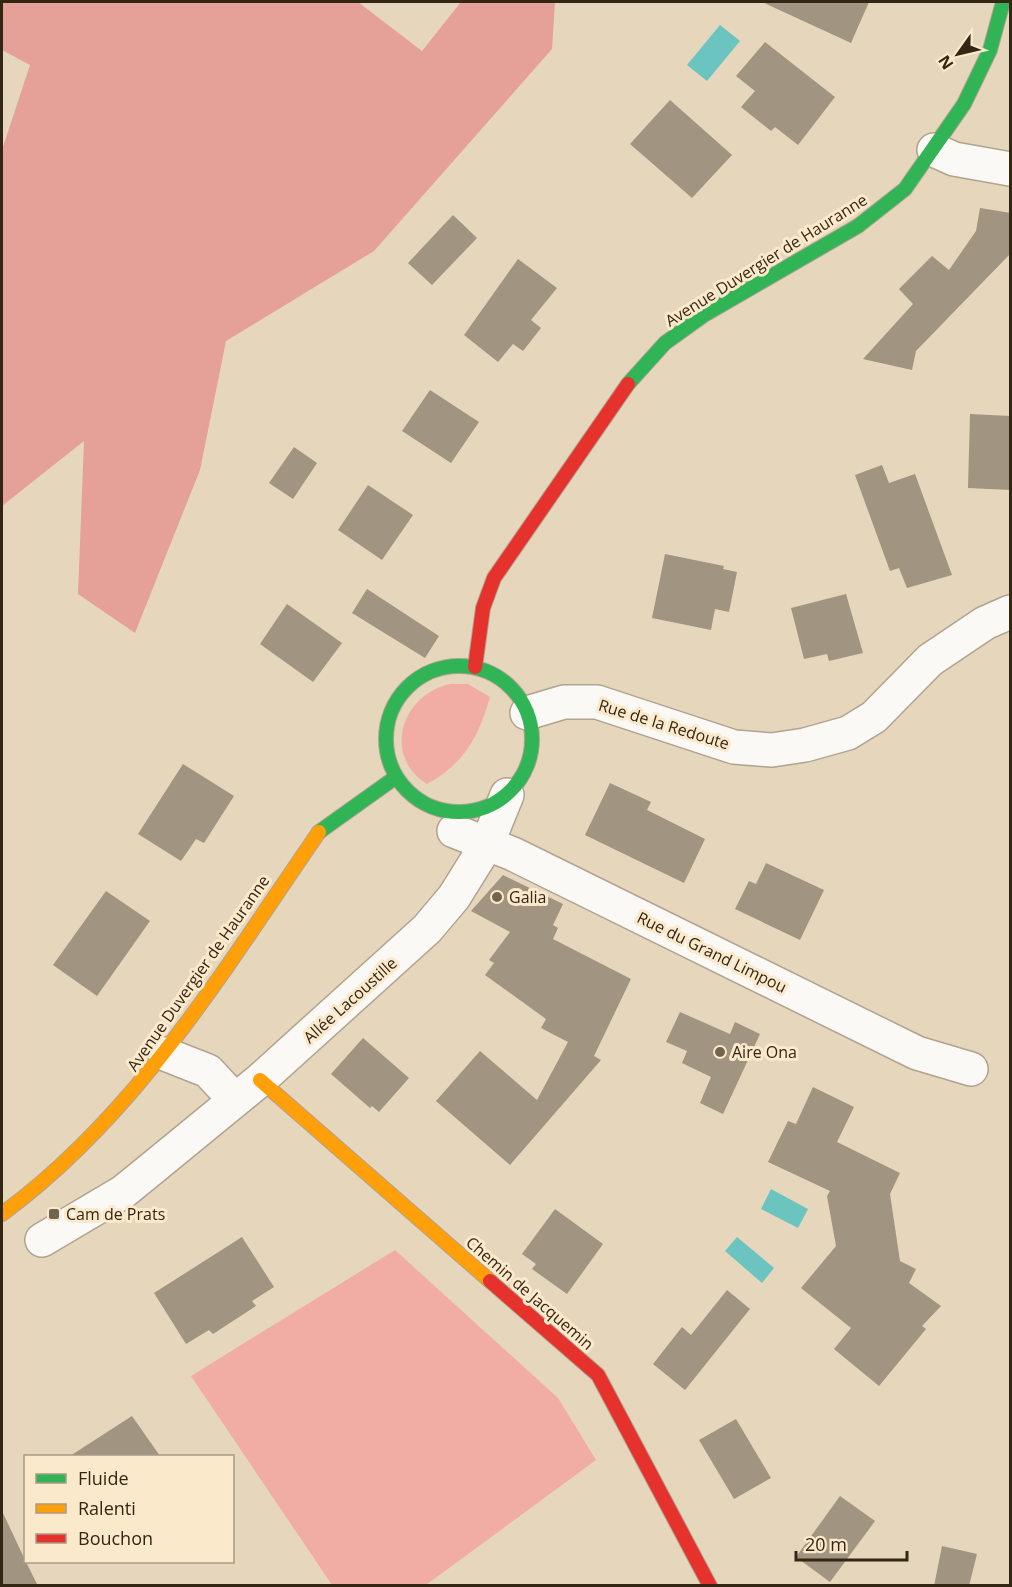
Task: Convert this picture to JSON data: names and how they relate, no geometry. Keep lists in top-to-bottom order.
{
  "streets": {
    "main road": ["Avenue Duvergier de Hauranne", "Chemin de Jacquemin"],
    "street": ["Rue de la Redoute", "Rue du Grand Limpou", "Allée Lacoustille"]
  },
  "crossings": [
    ["Avenue Duvergier de Hauranne", "Rue de la Redoute"],
    ["Avenue Duvergier de Hauranne", "Rue du Grand Limpou"],
    ["Avenue Duvergier de Hauranne", "Allée Lacoustille"],
    ["Rue de la Redoute", "Rue du Grand Limpou"],
    ["Rue de la Redoute", "Allée Lacoustille"],
    ["Rue du Grand Limpou", "Allée Lacoustille"],
    ["Allée Lacoustille", "Chemin de Jacquemin"]
  ],
  "places": {
    "other": ["Galia", "Aire Ona"],
    "transit": ["Cam de Prats"]
  },
  "legend": ["Fluide", "Ralenti", "Bouchon"],
  "scale_bar": "20 m",
  "north": "bottom left"
}
